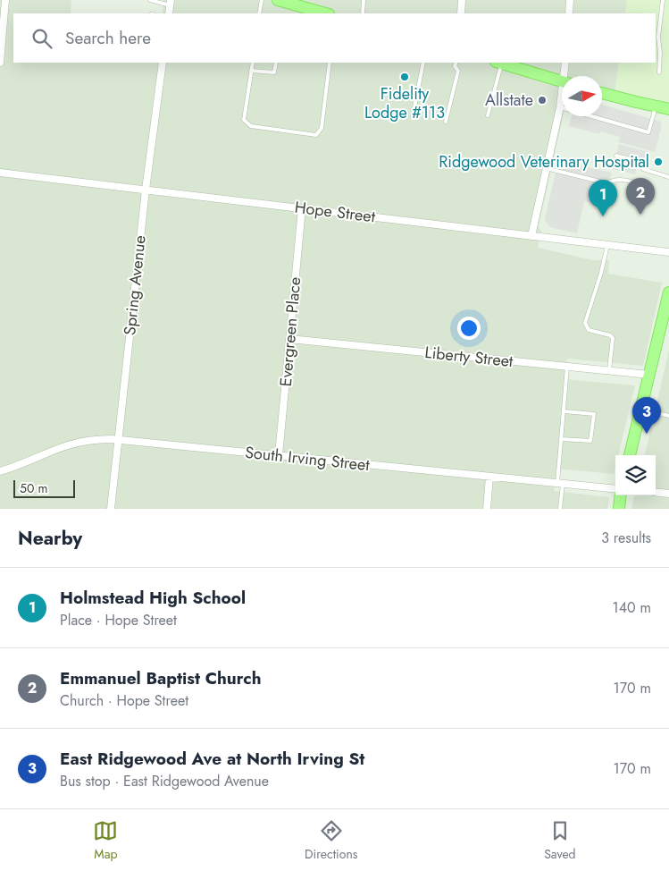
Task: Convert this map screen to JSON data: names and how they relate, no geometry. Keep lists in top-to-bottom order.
{
  "streets": {
    "street": [
      "Hope Street",
      "Spring Avenue",
      "Evergreen Place",
      "Liberty Street",
      "South Irving Street"
    ]
  },
  "crossings": [
    ["Hope Street", "Spring Avenue"],
    ["Hope Street", "Evergreen Place"],
    ["Spring Avenue", "South Irving Street"],
    ["Evergreen Place", "Liberty Street"],
    ["Evergreen Place", "South Irving Street"]
  ],
  "places": ["Fidelity Lodge #113", "Allstate", "Ridgewood Veterinary Hospital"],
  "scale_bar": "50 m",
  "north": "right",
  "page": {
    "search": "Search here",
    "pins": ["2", "1", "3"],
    "scale": "50 m",
    "heading": ["Nearby", "3 results"],
    "list": [
      {
        "mark": "1",
        "name": "Holmstead High School",
        "note": "Place · Hope Street",
        "value": "140 m"
      },
      {
        "mark": "2",
        "name": "Emmanuel Baptist Church",
        "note": "Church · Hope Street",
        "value": "170 m"
      },
      {
        "mark": "3",
        "name": "East Ridgewood Ave at North Irving St",
        "note": "Bus stop · East Ridgewood Avenue",
        "value": "170 m"
      }
    ],
    "nav": ["Map", "Directions", "Saved"]
  }
}
